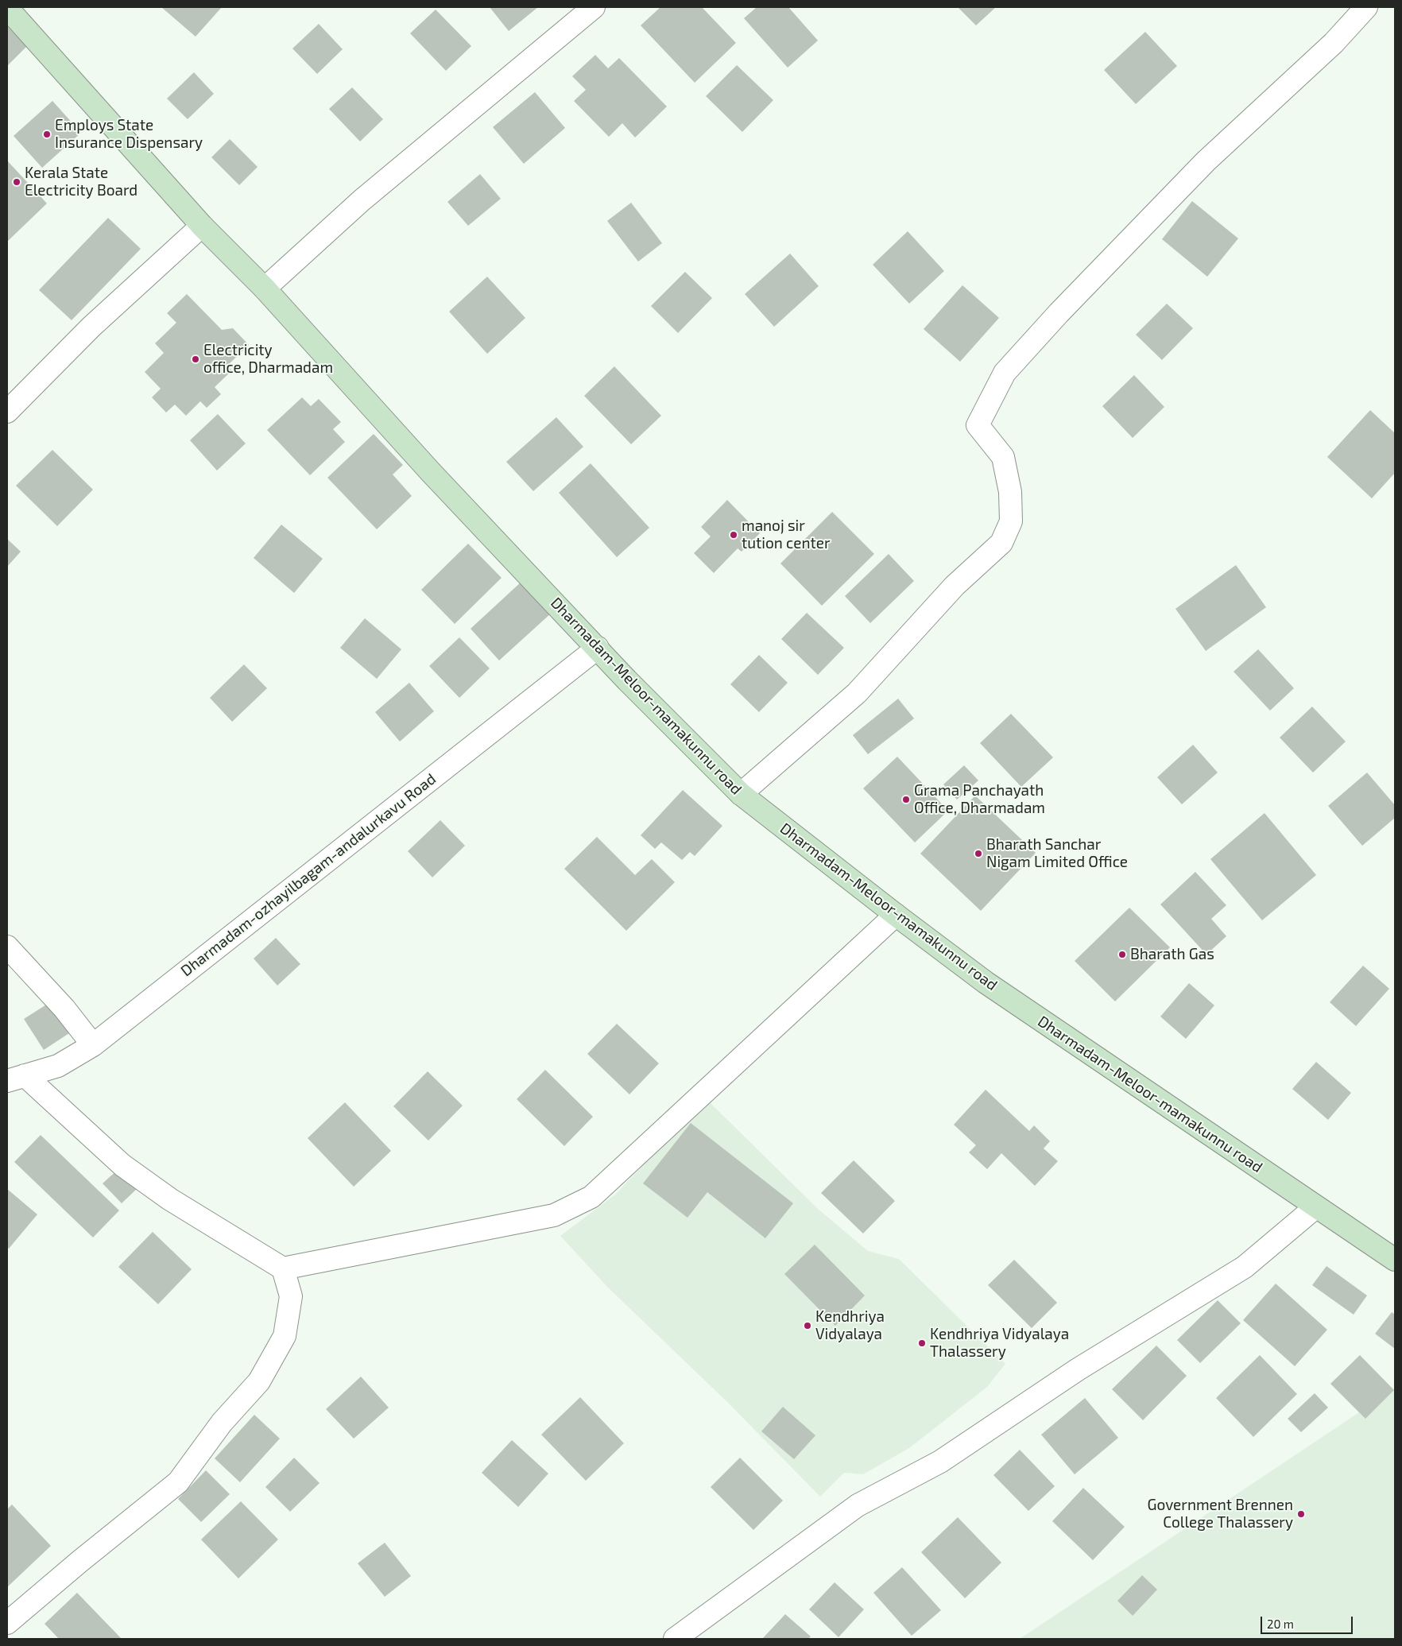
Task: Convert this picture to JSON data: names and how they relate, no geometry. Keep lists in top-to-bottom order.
{
  "streets": {
    "main road": ["Dharmadam-Meloor-mamakunnu road"],
    "street": ["Dharmadam-ozhayilbagam-andalurkavu Road"]
  },
  "crossings": [
    ["Dharmadam-Meloor-mamakunnu road", "Dharmadam-ozhayilbagam-andalurkavu Road"]
  ],
  "places": [
    "Employs State Insurance Dispensary",
    "Kerala State Electricity Board",
    "Electricity office, Dharmadam",
    "manoj sir tution center",
    "Grama Panchayath Office, Dharmadam",
    "Bharath Sanchar Nigam Limited Office",
    "Bharath Gas",
    "Kendhriya Vidyalaya",
    "Kendhriya Vidyalaya Thalassery",
    "Government Brennen College Thalassery"
  ],
  "scale_bar": "20 m"
}
